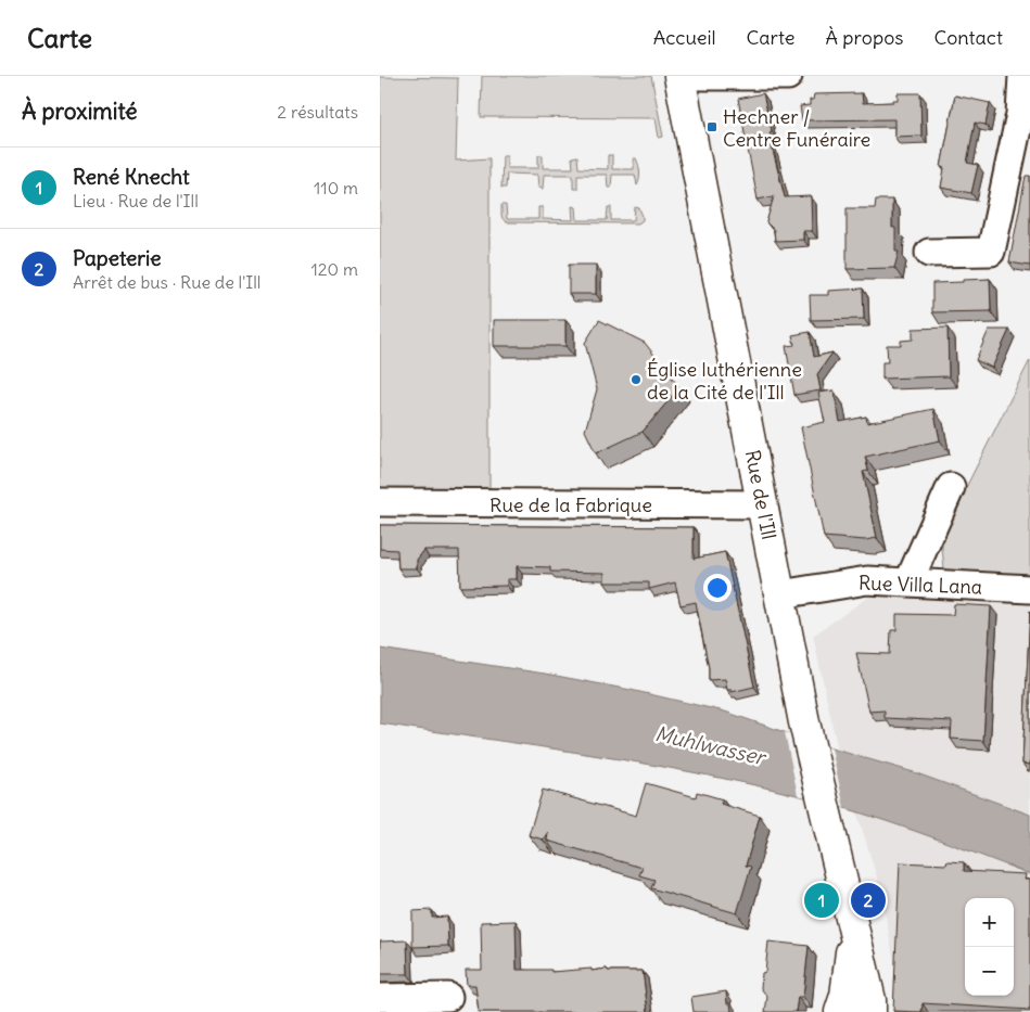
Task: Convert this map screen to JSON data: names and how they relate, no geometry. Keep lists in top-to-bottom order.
{
  "streets": {
    "main road": ["Rue de l'Ill"],
    "street": ["Rue de la Fabrique", "Rue Villa Lana"]
  },
  "crossings": [
    ["Rue de l'Ill", "Rue de la Fabrique"],
    ["Rue de l'Ill", "Rue Villa Lana"]
  ],
  "water": ["Muhlwasser"],
  "places": {
    "transit": ["Hechner / Centre Funéraire"],
    "other": ["Église luthérienne de la Cité de l'Ill"]
  },
  "page": {
    "header": "Carte",
    "nav": [
      "Accueil",
      "Carte",
      "À propos",
      "Contact"
    ],
    "heading": ["À proximité", "2 résultats"],
    "list": [
      {
        "mark": "1",
        "name": "René Knecht",
        "note": "Lieu · Rue de l'Ill",
        "value": "110 m"
      },
      {
        "mark": "2",
        "name": "Papeterie",
        "note": "Arrêt de bus · Rue de l'Ill",
        "value": "120 m"
      }
    ],
    "pins": ["1", "2"],
    "map_buttons": ["+", "−"]
  }
}
